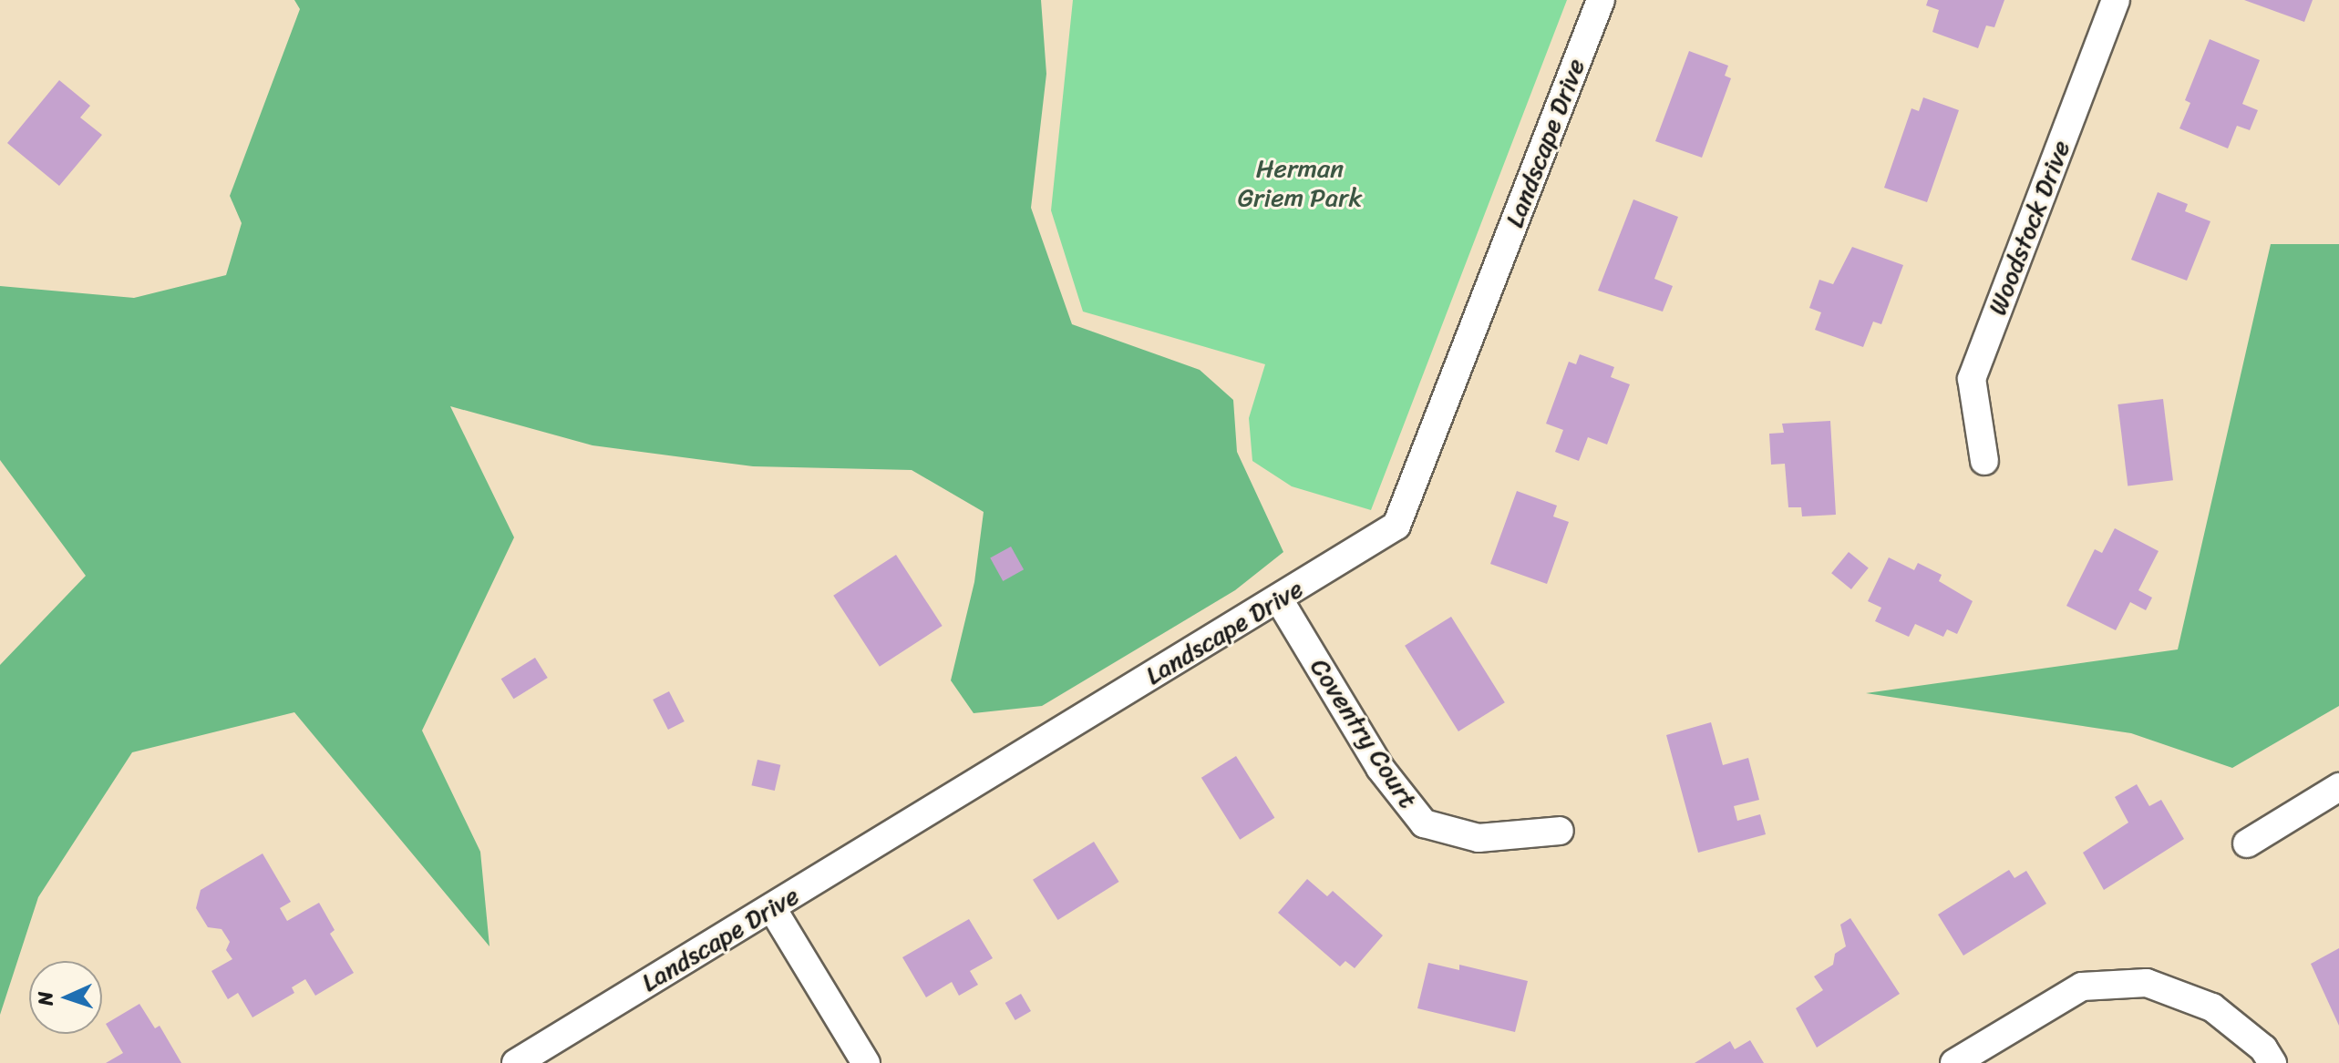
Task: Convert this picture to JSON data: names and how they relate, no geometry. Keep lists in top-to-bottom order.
{
  "streets": {
    "street": ["Landscape Drive", "Woodstock Drive", "Coventry Court"]
  },
  "crossings": [
    ["Landscape Drive", "Coventry Court"]
  ],
  "parks": ["Herman Griem Park"],
  "north": "left"
}
